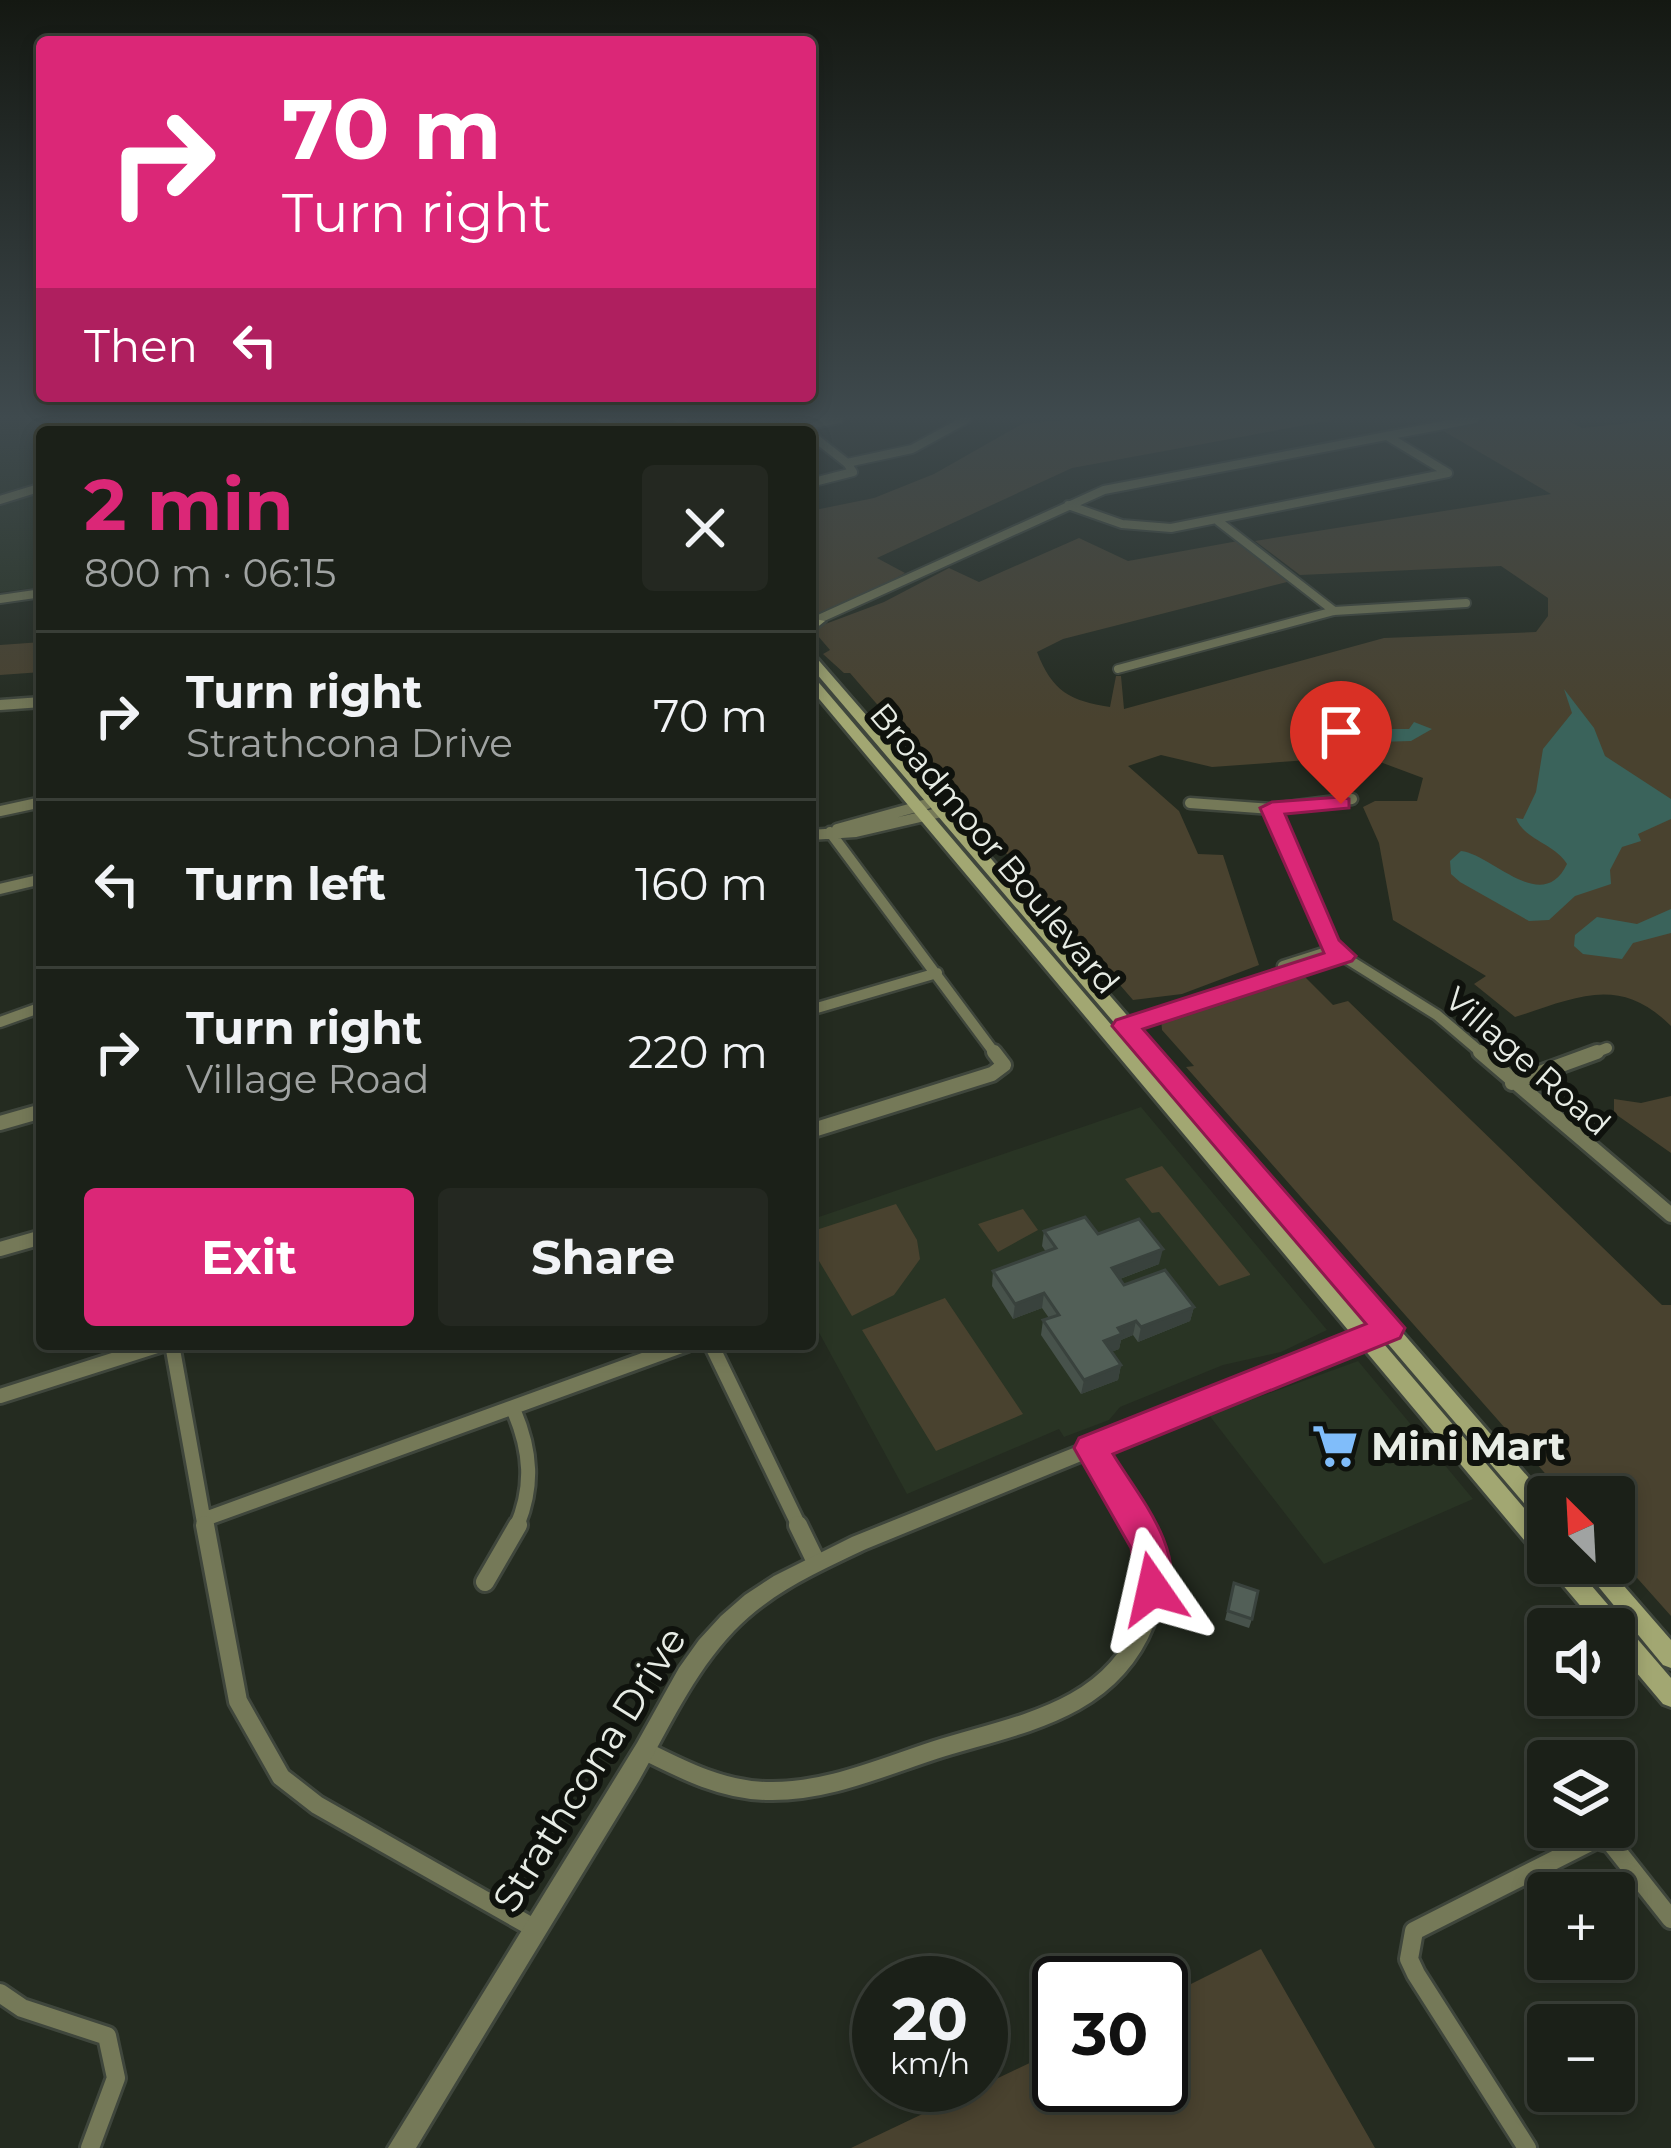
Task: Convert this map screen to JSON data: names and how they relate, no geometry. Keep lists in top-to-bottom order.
{
  "streets": {
    "main road": ["Broadmoor Boulevard"],
    "street": ["Village Road", "Strathcona Drive"]
  },
  "crossings": [
    ["Broadmoor Boulevard", "Strathcona Drive"]
  ],
  "places": {
    "supermarket": ["Mini Mart"]
  },
  "north": "top left",
  "page": {
    "turn": ["70 m", "Turn right"],
    "then": "Then",
    "heading": ["2 min", "800 m · 06:15"],
    "list": [
      {
        "name": "Turn right",
        "note": "Strathcona Drive",
        "value": "70 m"
      },
      {
        "name": "Turn left",
        "value": "160 m"
      },
      {
        "name": "Turn right",
        "note": "Village Road",
        "value": "220 m"
      }
    ],
    "buttons": ["Exit", "Share"],
    "map_buttons": ["+", "−"],
    "speed": "20 km/h",
    "limit": "30"
  }
}
